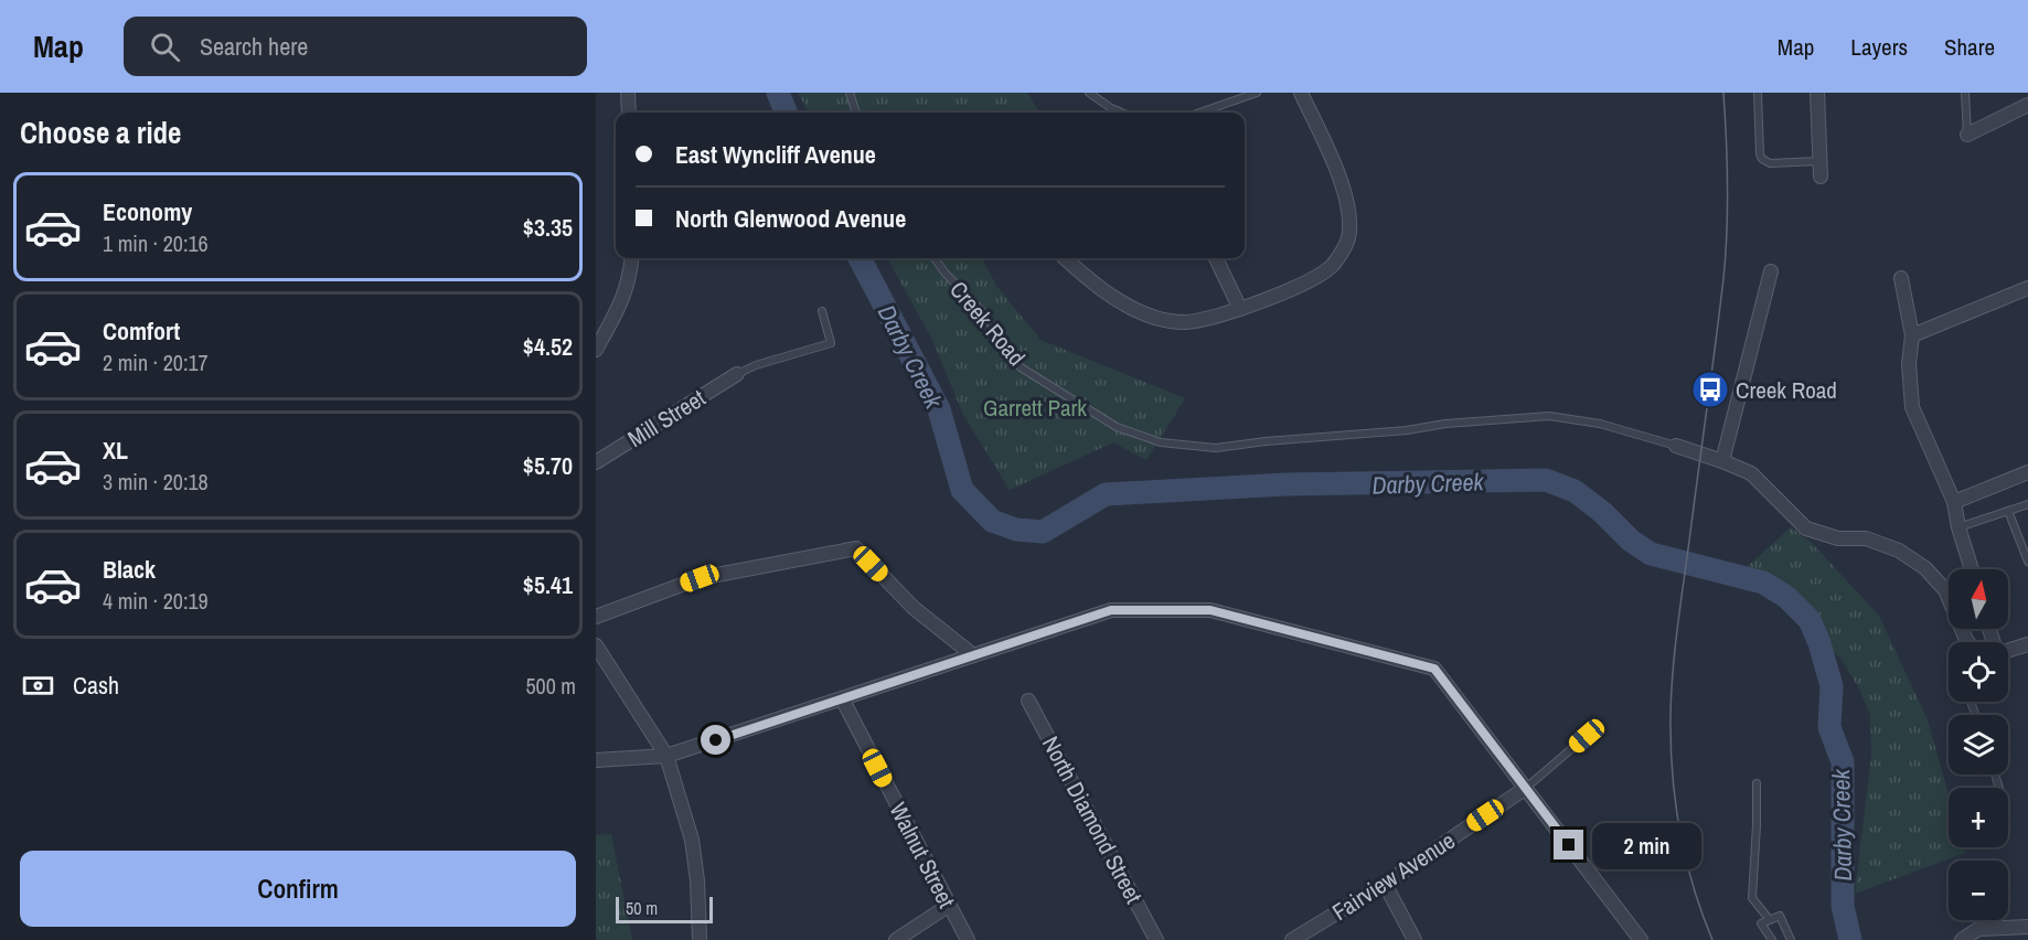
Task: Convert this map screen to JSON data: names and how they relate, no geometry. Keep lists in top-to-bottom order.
{
  "streets": {
    "street": [
      "Creek Road",
      "Mill Street",
      "North Diamond Street",
      "Walnut Street",
      "Fairview Avenue"
    ]
  },
  "water": ["Darby Creek"],
  "parks": ["Garrett Park"],
  "places": {
    "bus stop": ["Creek Road"]
  },
  "scale_bar": "50 m",
  "north": "top",
  "page": {
    "header": "Map",
    "search": "Search here",
    "nav": ["Map", "Layers", "Share"],
    "heading": "Choose a ride",
    "banner": ["East Wyncliff Avenue", "North Glenwood Avenue"],
    "list": [
      {
        "name": "Economy",
        "note": "1 min · 20:16",
        "value": "$3.35"
      },
      {
        "name": "Comfort",
        "note": "2 min · 20:17",
        "value": "$4.52"
      },
      {
        "name": "XL",
        "note": "3 min · 20:18",
        "value": "$5.70"
      },
      {
        "name": "Black",
        "note": "4 min · 20:19",
        "value": "$5.41"
      }
    ],
    "map_buttons": ["+", "−"],
    "pay": ["Cash", "500 m"],
    "bubble": "2 min",
    "buttons": "Confirm",
    "scale": "50 m"
  }
}
